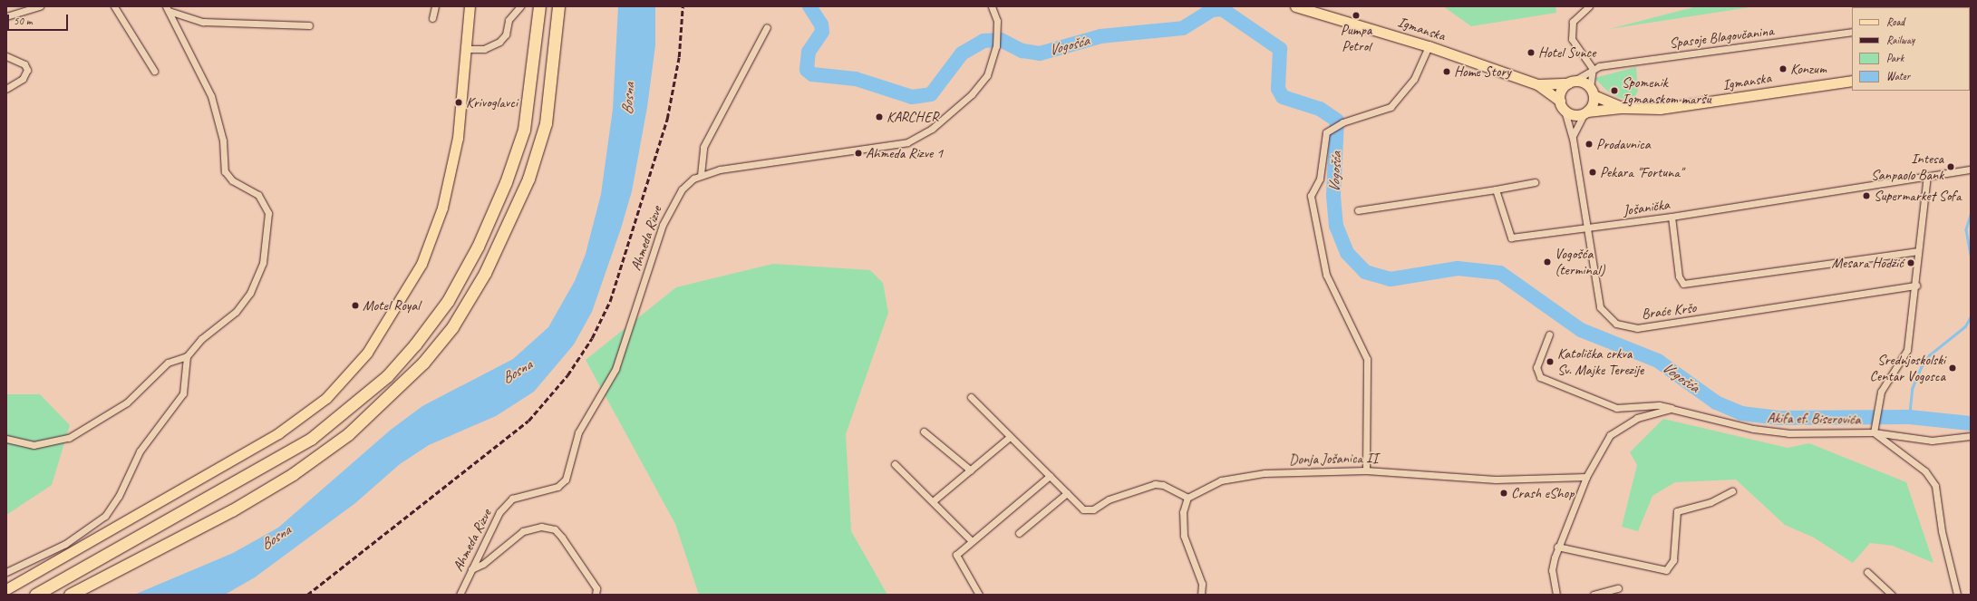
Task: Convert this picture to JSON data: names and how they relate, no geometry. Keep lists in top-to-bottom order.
{
  "streets": {
    "main road": ["Igmanska"],
    "street": [
      "Spasoje Blagovčanina",
      "Jošanička",
      "Ahmeda Rizve",
      "Braće Kršo",
      "Akifa ef. Biserovića",
      "Donja Jošanica II"
    ]
  },
  "crossings": [
    ["Igmanska", "Braće Kršo"],
    ["Jošanička", "Braće Kršo"],
    ["Jošanička", "Akifa ef. Biserovića"],
    ["Braće Kršo", "Akifa ef. Biserovića"],
    ["Akifa ef. Biserovića", "Donja Jošanica II"]
  ],
  "water": ["Vogošća", "Bosna"],
  "places": [
    "Pumpa Petrol",
    "Hotel Sunce",
    "Konzum",
    "Home Story",
    "Spomenik Igmanskom maršu",
    "Krivoglavci",
    "KARCHER",
    "Prodavnica",
    "Ahmeda Rizve 1",
    "Intesa Sanpaolo Bank",
    "Pekara \"Fortuna\"",
    "Supermarket Sofa",
    "Vogošća (terminal)",
    "Mesara Hodžić",
    "Motel Royal",
    "Katolička crkva Sv. Majke Terezije",
    "Srednjoskolski Centar Vogosca",
    "Crash eShop"
  ],
  "legend": [
    "Road",
    "Railway",
    "Park",
    "Water"
  ],
  "scale_bar": "50 m"
}
